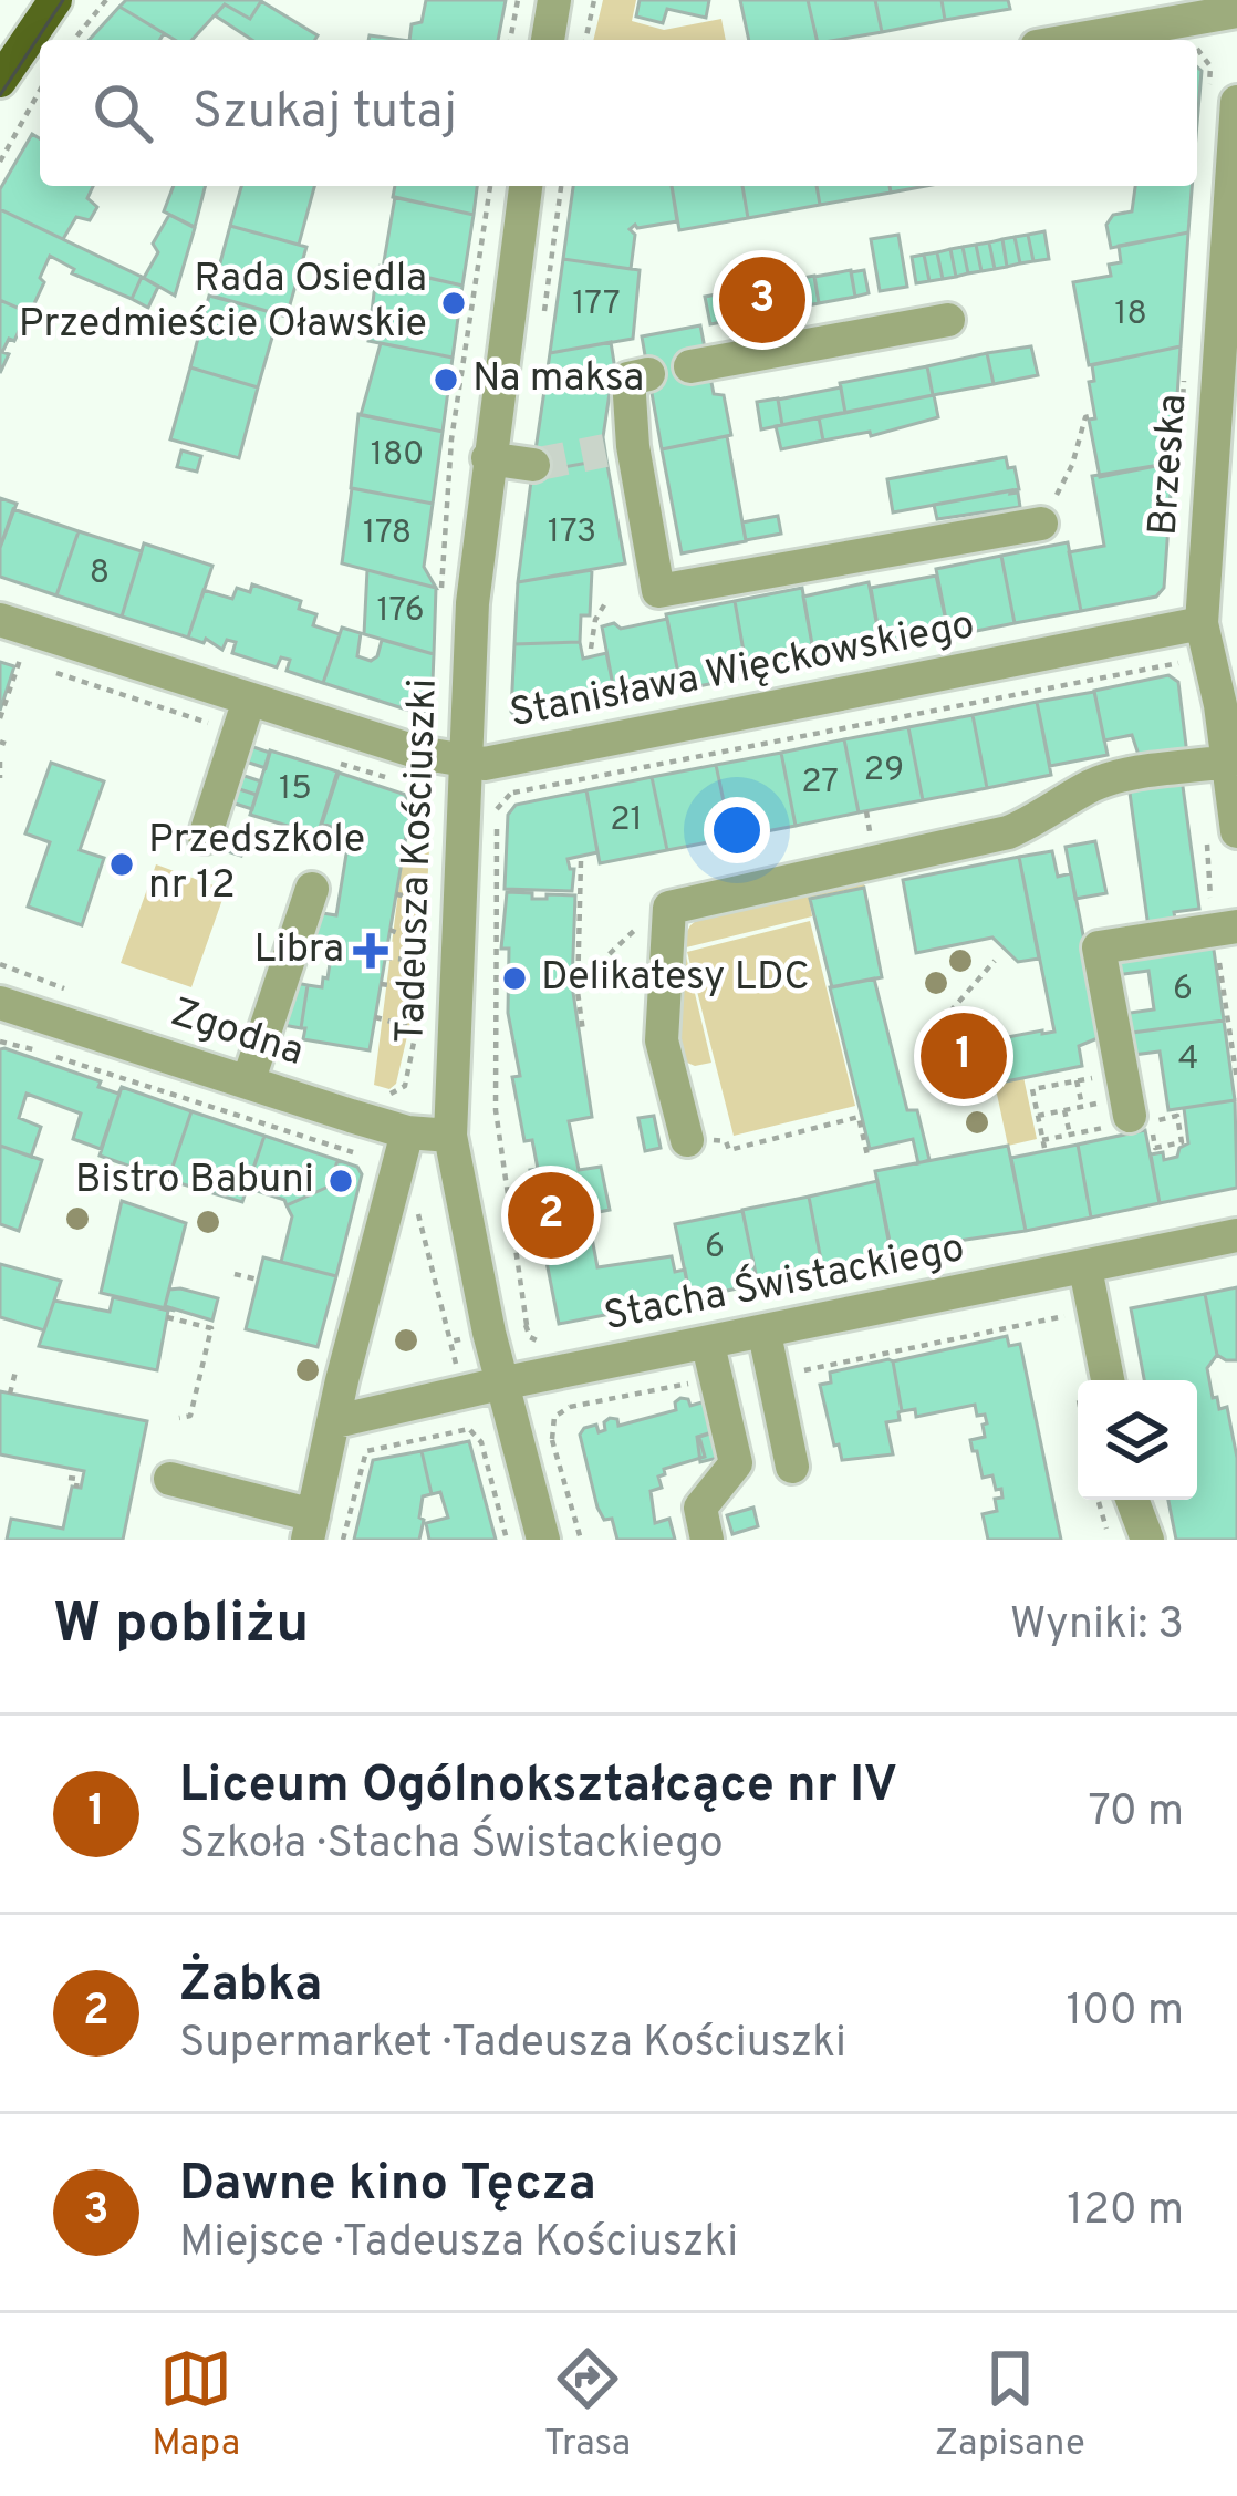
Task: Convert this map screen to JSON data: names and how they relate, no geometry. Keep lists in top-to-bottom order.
{
  "streets": {
    "street": [
      "Brzeska",
      "Stanisława Więckowskiego",
      "Tadeusza Kościuszki",
      "Zgodna",
      "Stacha Świstackiego"
    ]
  },
  "crossings": [
    ["Brzeska", "Stanisława Więckowskiego"],
    ["Stanisława Więckowskiego", "Tadeusza Kościuszki"],
    ["Tadeusza Kościuszki", "Zgodna"],
    ["Tadeusza Kościuszki", "Stacha Świstackiego"]
  ],
  "places": {
    "other": [
      "Rada Osiedla Przedmieście Oławskie",
      "Na maksa",
      "Przedszkole nr 12",
      "Delikatesy LDC",
      "Bistro Babuni"
    ],
    "health": ["Libra"]
  },
  "house_numbers": [
    "177",
    "18",
    "180",
    "173",
    "178",
    "8",
    "176",
    "29",
    "27",
    "15",
    "21",
    "6",
    "4",
    "6"
  ],
  "page": {
    "search": "Szukaj tutaj",
    "pins": ["3", "1", "2"],
    "heading": ["W pobliżu", "Wyniki: 3"],
    "list": [
      {
        "mark": "1",
        "name": "Liceum Ogólnokształcące nr IV",
        "note": "Szkoła · Stacha Świstackiego",
        "value": "70 m"
      },
      {
        "mark": "2",
        "name": "Żabka",
        "note": "Supermarket · Tadeusza Kościuszki",
        "value": "100 m"
      },
      {
        "mark": "3",
        "name": "Dawne kino Tęcza",
        "note": "Miejsce · Tadeusza Kościuszki",
        "value": "120 m"
      }
    ],
    "nav": ["Mapa", "Trasa", "Zapisane"]
  }
}
